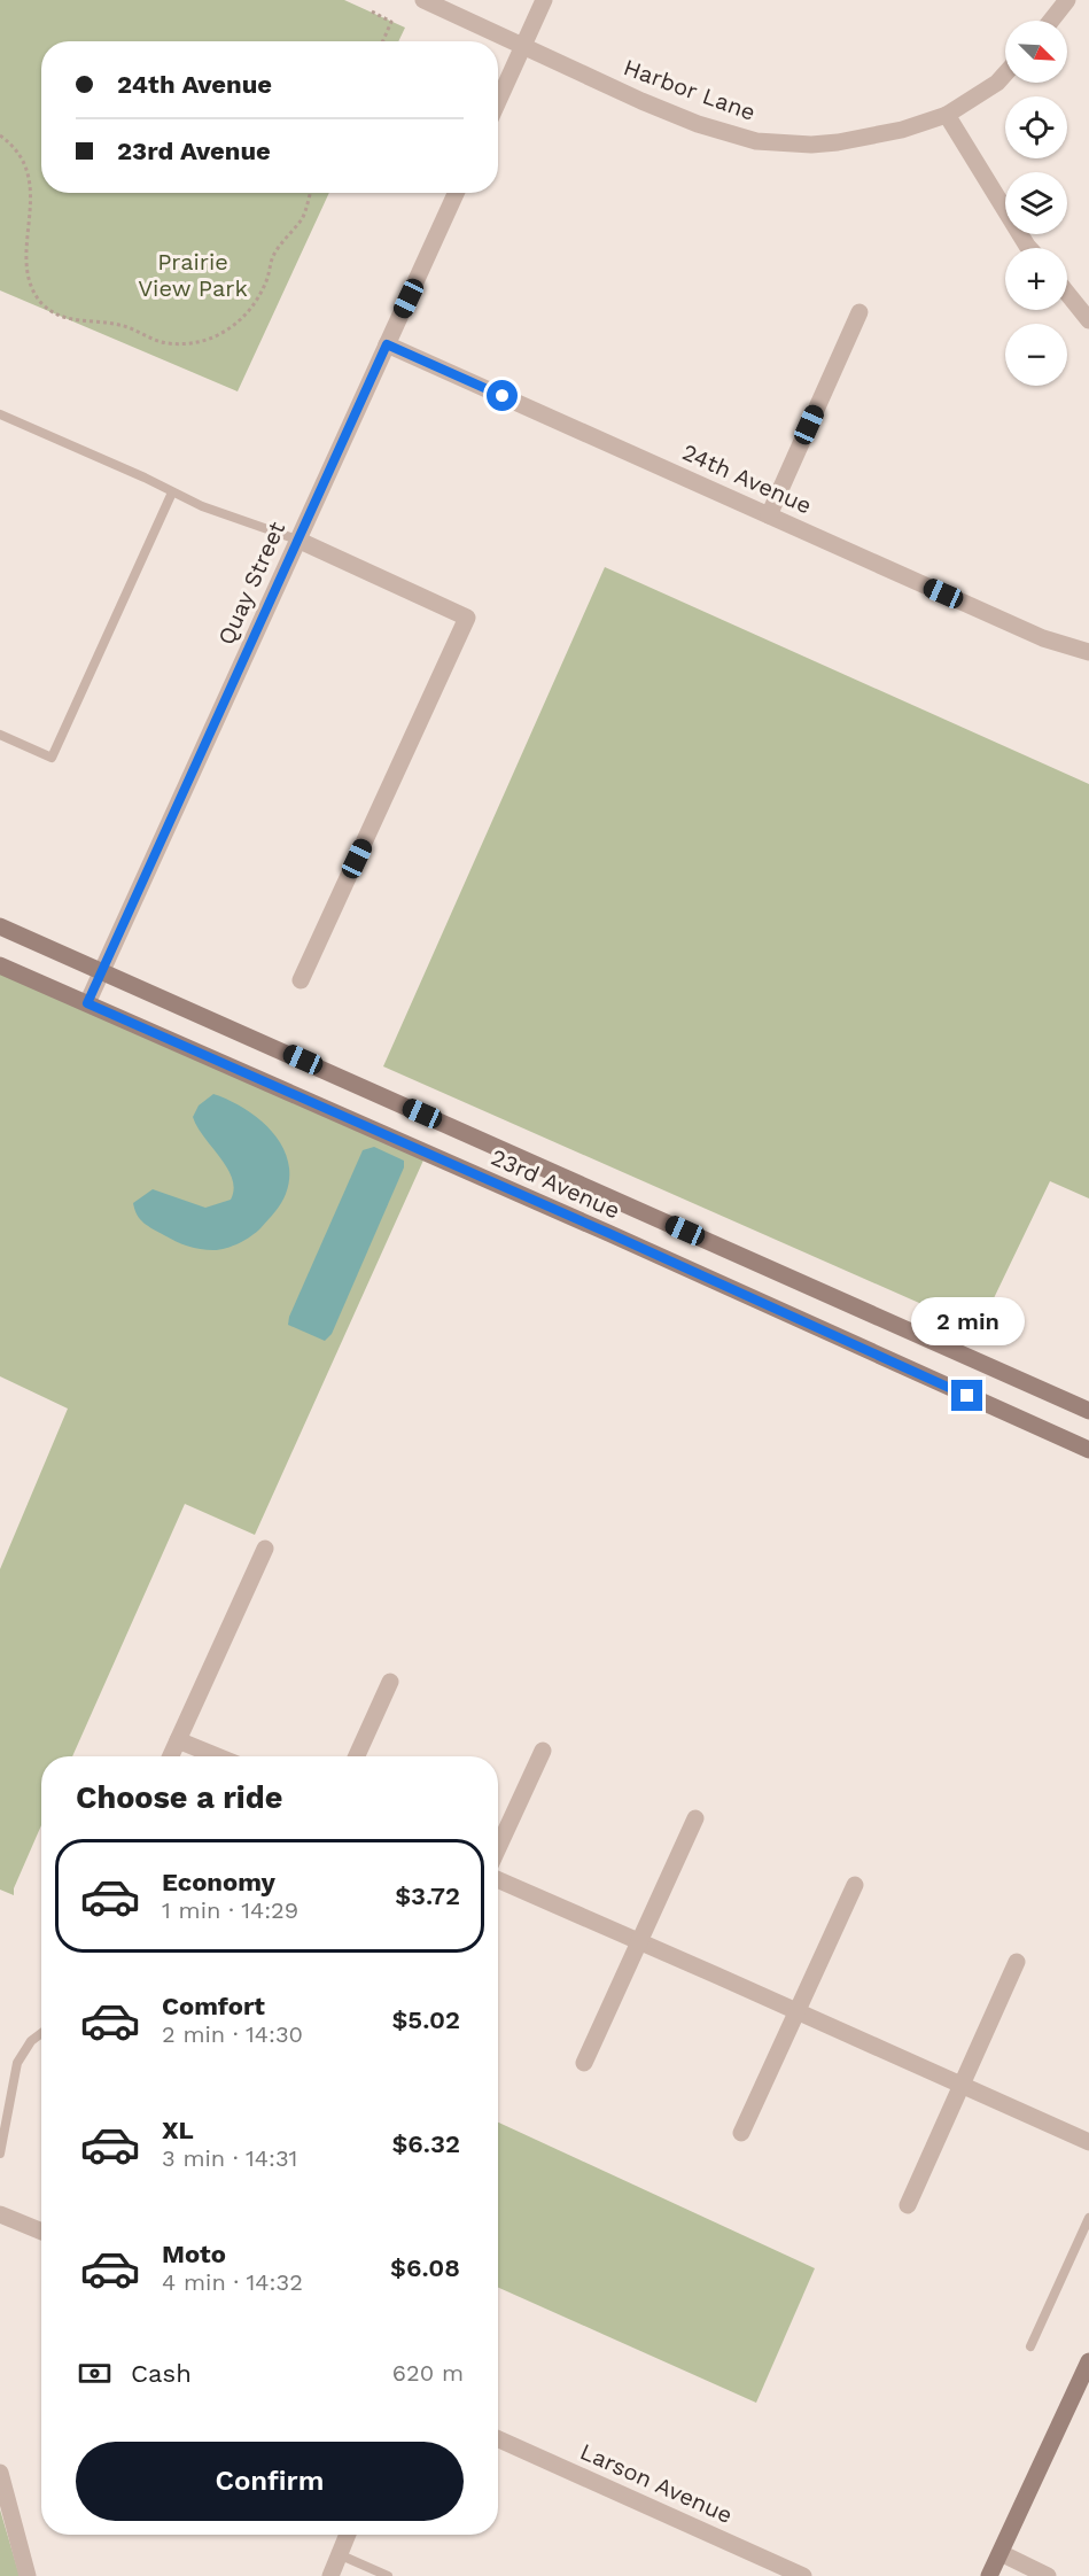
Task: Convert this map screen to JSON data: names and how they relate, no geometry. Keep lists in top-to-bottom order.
{
  "streets": {
    "main road": ["23rd Avenue"],
    "street": [
      "Harbor Lane",
      "24th Avenue",
      "Quay Street",
      "Larson Avenue"
    ]
  },
  "crossings": [
    ["24th Avenue", "Quay Street"],
    ["Quay Street", "23rd Avenue"]
  ],
  "parks": ["Prairie View Park"],
  "north": "bottom right",
  "page": {
    "map_buttons": ["+", "−"],
    "banner": ["24th Avenue", "23rd Avenue"],
    "bubble": "2 min",
    "heading": "Choose a ride",
    "list": [
      {
        "name": "Economy",
        "note": "1 min · 14:29",
        "value": "$3.72"
      },
      {
        "name": "Comfort",
        "note": "2 min · 14:30",
        "value": "$5.02"
      },
      {
        "name": "XL",
        "note": "3 min · 14:31",
        "value": "$6.32"
      },
      {
        "name": "Moto",
        "note": "4 min · 14:32",
        "value": "$6.08"
      }
    ],
    "pay": ["Cash", "620 m"],
    "buttons": "Confirm"
  }
}
